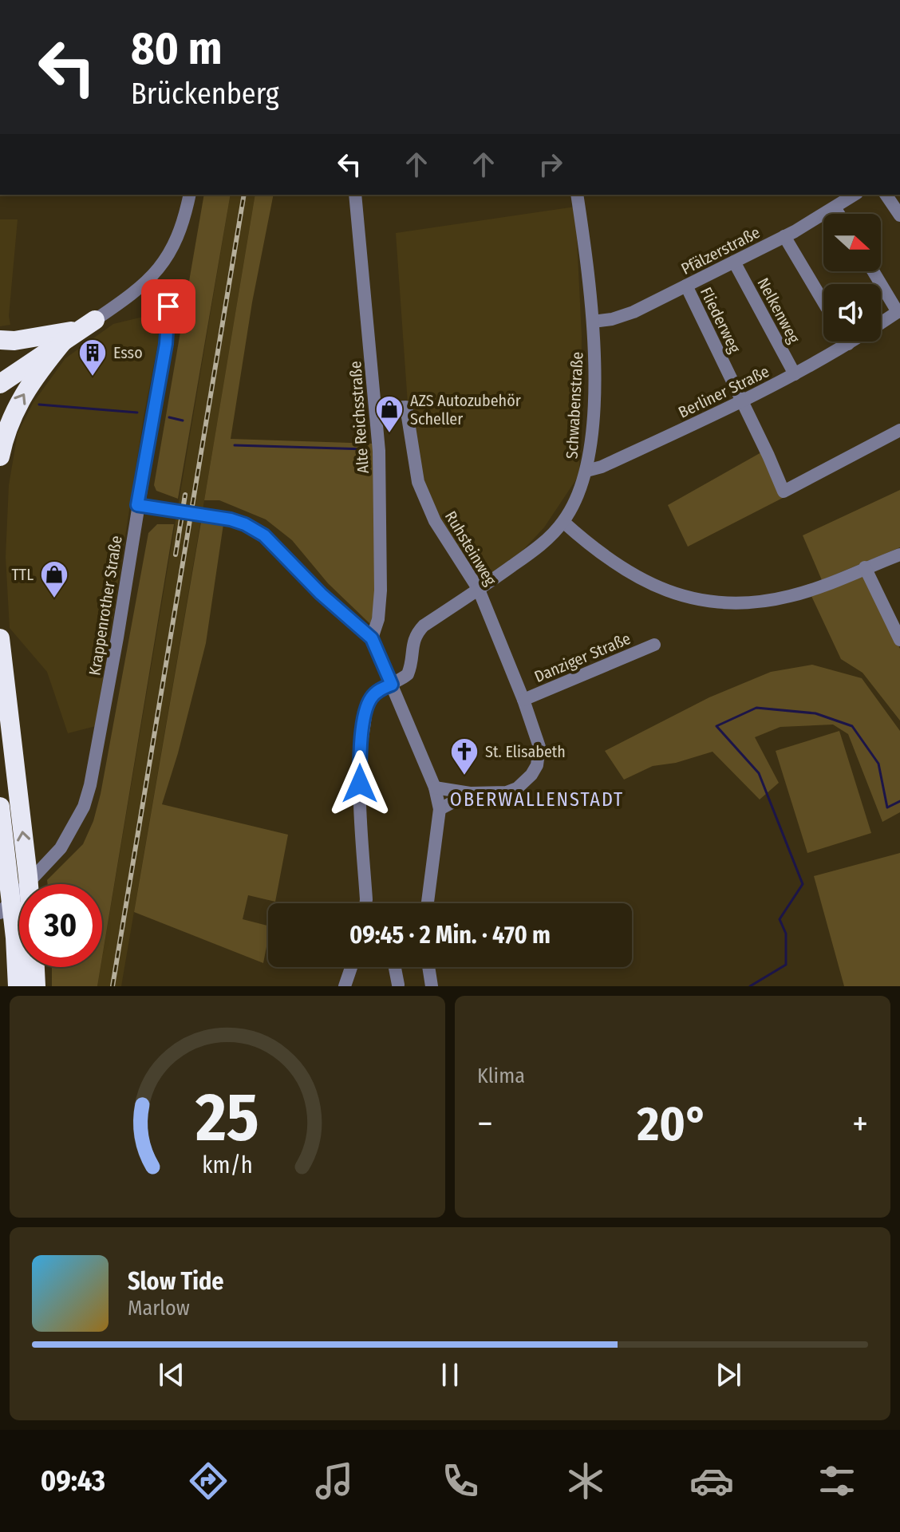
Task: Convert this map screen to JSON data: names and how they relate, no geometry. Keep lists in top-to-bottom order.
{
  "streets": {
    "street": [
      "Pfälzerstraße",
      "Nelkenweg",
      "Fliederweg",
      "Berliner Straße",
      "Schwabenstraße",
      "Alte Reichsstraße",
      "Ruhsteinweg",
      "Krappenrother Straße",
      "Danziger Straße"
    ]
  },
  "crossings": [
    ["Pfälzerstraße", "Nelkenweg"],
    ["Pfälzerstraße", "Fliederweg"],
    ["Pfälzerstraße", "Schwabenstraße"],
    ["Nelkenweg", "Berliner Straße"],
    ["Fliederweg", "Berliner Straße"],
    ["Berliner Straße", "Schwabenstraße"],
    ["Schwabenstraße", "Ruhsteinweg"],
    ["Alte Reichsstraße", "Ruhsteinweg"],
    ["Ruhsteinweg", "Danziger Straße"]
  ],
  "districts": ["OBERWALLENSTADT"],
  "places": {
    "building": ["Esso"],
    "shop": ["AZS Autozubehör Scheller", "TTL"],
    "church": ["St. Elisabeth"]
  },
  "north": "right",
  "page": {
    "turn": ["80 m", "Brückenberg"],
    "limit": "30",
    "trip": "09:45 · 2 Min. · 470 m",
    "tile": "Klima",
    "heat": ["−", "20°", "+"],
    "song": ["Slow Tide", "Marlow"],
    "tabs": "09:43",
    "gauge": ["25", "km/h"]
  }
}
